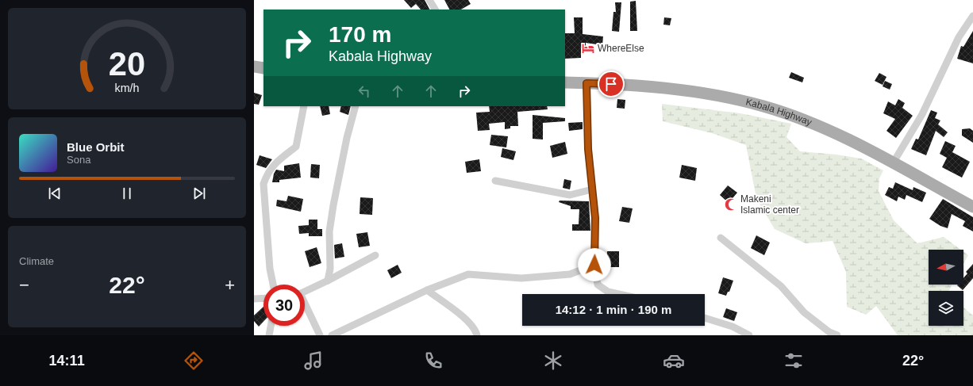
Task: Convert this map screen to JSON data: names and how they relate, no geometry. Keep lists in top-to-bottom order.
{
  "streets": {
    "main road": ["Kabala Highway"]
  },
  "places": {
    "hotel": ["WhereElse"],
    "mosque": ["Makeni Islamic center"]
  },
  "north": "left",
  "page": {
    "turn": ["170 m", "Kabala Highway"],
    "song": ["Blue Orbit", "Sona"],
    "tile": "Climate",
    "heat": ["−", "22°", "+"],
    "limit": "30",
    "trip": "14:12 · 1 min · 190 m",
    "tabs": ["14:11", "22°"],
    "gauge": ["20", "km/h"]
  }
}
